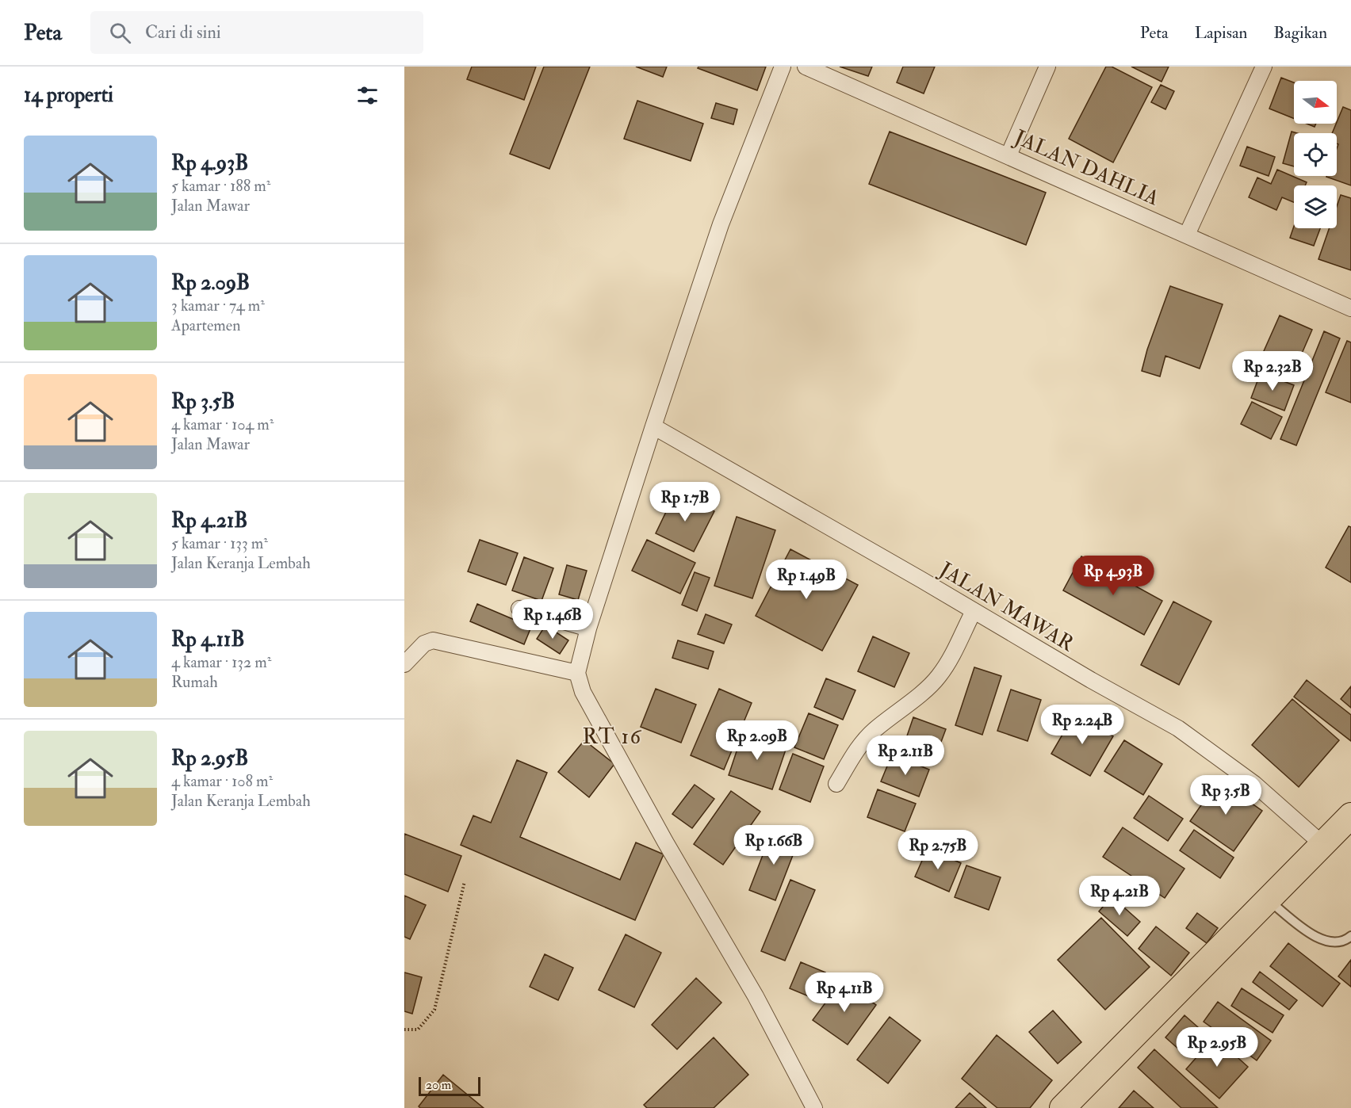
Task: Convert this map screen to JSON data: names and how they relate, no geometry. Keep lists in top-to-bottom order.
{
  "streets": {
    "street": ["JALAN DAHLIA", "JALAN MAWAR"]
  },
  "districts": ["RT 16"],
  "scale_bar": "20 m",
  "north": "right",
  "page": {
    "header": "Peta",
    "search": "Cari di sini",
    "nav": ["Peta", "Lapisan", "Bagikan"],
    "heading": "14 properti",
    "list": [
      {
        "name": "Rp 4.93B",
        "note": "5 kamar · 188 m² · Jalan Mawar"
      },
      {
        "name": "Rp 2.09B",
        "note": "3 kamar · 74 m² · Apartemen"
      },
      {
        "name": "Rp 3.5B",
        "note": "4 kamar · 104 m² · Jalan Mawar"
      },
      {
        "name": "Rp 4.21B",
        "note": "5 kamar · 133 m² · Jalan Keranja Lembah"
      },
      {
        "name": "Rp 4.11B",
        "note": "4 kamar · 132 m² · Rumah"
      },
      {
        "name": "Rp 2.95B",
        "note": "4 kamar · 108 m² · Jalan Keranja Lembah"
      }
    ],
    "price": [
      "Rp 2.32B",
      "Rp 1.7B",
      "Rp 4.93B",
      "Rp 1.49B",
      "Rp 1.46B",
      "Rp 2.24B",
      "Rp 2.09B",
      "Rp 2.11B",
      "Rp 3.5B",
      "Rp 1.66B",
      "Rp 2.75B",
      "Rp 4.21B",
      "Rp 4.11B",
      "Rp 2.95B"
    ],
    "scale": "20 m"
  }
}
